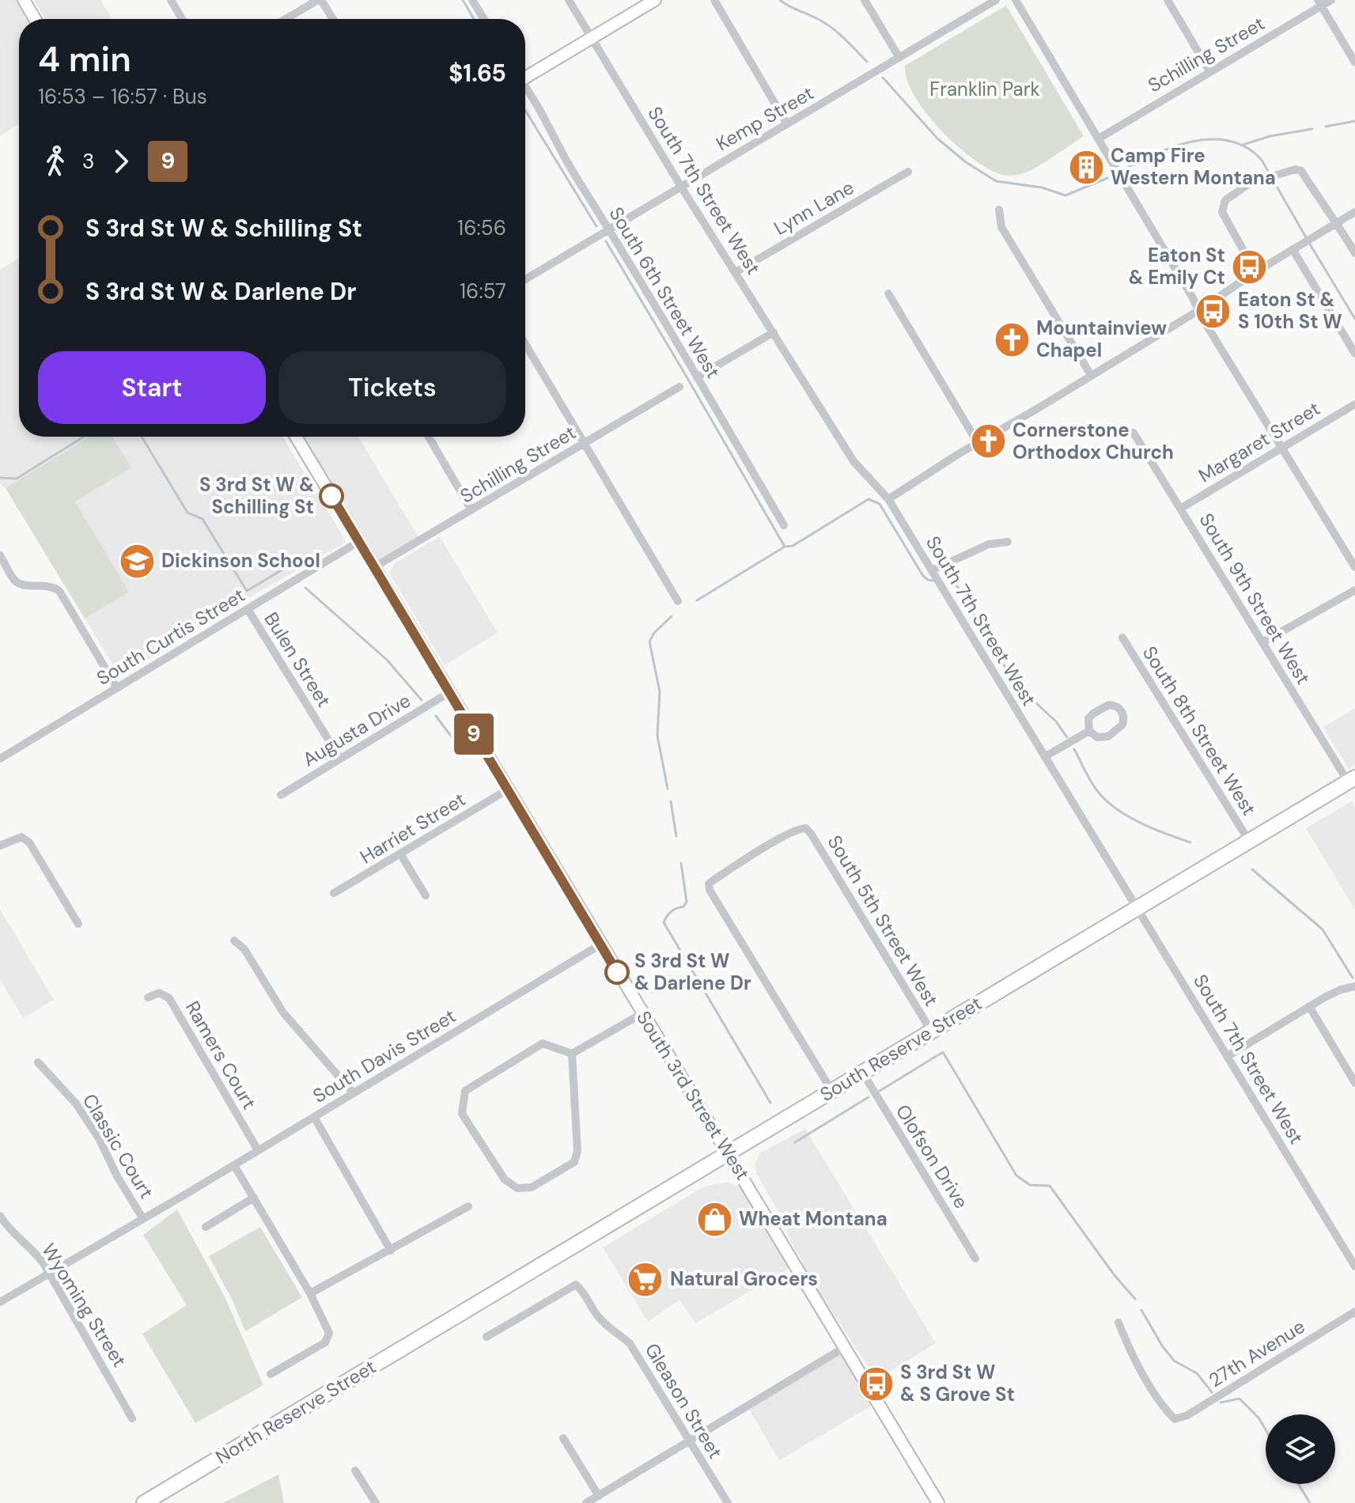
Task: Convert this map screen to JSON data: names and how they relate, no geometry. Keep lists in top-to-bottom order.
{
  "streets": {
    "highway": ["South Reserve Street", "North Reserve Street"],
    "main road": ["South 3rd Street West"],
    "street": [
      "Schilling Street",
      "Kemp Street",
      "South 7th Street West",
      "Lynn Lane",
      "South 6th Street West",
      "Margaret Street",
      "South 9th Street West",
      "South Curtis Street",
      "Bulen Street",
      "Augusta Drive",
      "South 8th Street West",
      "Harriet Street",
      "South 5th Street West",
      "Ramers Court",
      "South Davis Street",
      "Classic Court",
      "Olofson Drive",
      "Wyoming Street",
      "27th Avenue",
      "Gleason Street"
    ]
  },
  "crossings": [
    ["Schilling Street", "South 3rd Street West"],
    ["Kemp Street", "South 7th Street West"],
    ["Kemp Street", "South 6th Street West"],
    ["South 7th Street West", "Lynn Lane"],
    ["South 7th Street West", "South Reserve Street"],
    ["Margaret Street", "South 9th Street West"],
    ["South 9th Street West", "South Reserve Street"],
    ["South Curtis Street", "Bulen Street"],
    ["South Curtis Street", "South 3rd Street West"],
    ["Bulen Street", "Augusta Drive"],
    ["Augusta Drive", "South 3rd Street West"],
    ["South 8th Street West", "South Reserve Street"],
    ["Harriet Street", "South 3rd Street West"],
    ["South 5th Street West", "South Reserve Street"],
    ["South Reserve Street", "South 3rd Street West"],
    ["South Reserve Street", "Olofson Drive"],
    ["South Reserve Street", "North Reserve Street"],
    ["Ramers Court", "South Davis Street"],
    ["South Davis Street", "South 3rd Street West"],
    ["South Davis Street", "Classic Court"],
    ["South Davis Street", "Wyoming Street"]
  ],
  "parks": ["Franklin Park"],
  "places": {
    "building": ["Camp Fire Western Montana"],
    "bus stop": ["Eaton St & Emily Ct", "Eaton St & S 10th St W", "S 3rd St W & S Grove St"],
    "church": ["Mountainview Chapel", "Cornerstone Orthodox Church"],
    "other": ["S 3rd St W & Schilling St", "S 3rd St W & Darlene Dr"],
    "school or university": ["Dickinson School"],
    "shop": ["Wheat Montana"],
    "supermarket": ["Natural Grocers"]
  },
  "lines": ["bus line 9"],
  "page": {
    "on_map": "9",
    "heading": ["4 min", "16:53 – 16:57 · Bus", "$1.65"],
    "legs": ["3", "9"],
    "list": [
      {
        "name": "S 3rd St W & Schilling St",
        "value": "16:56"
      },
      {
        "name": "S 3rd St W & Darlene Dr",
        "value": "16:57"
      }
    ],
    "buttons": ["Start", "Tickets"]
  }
}
